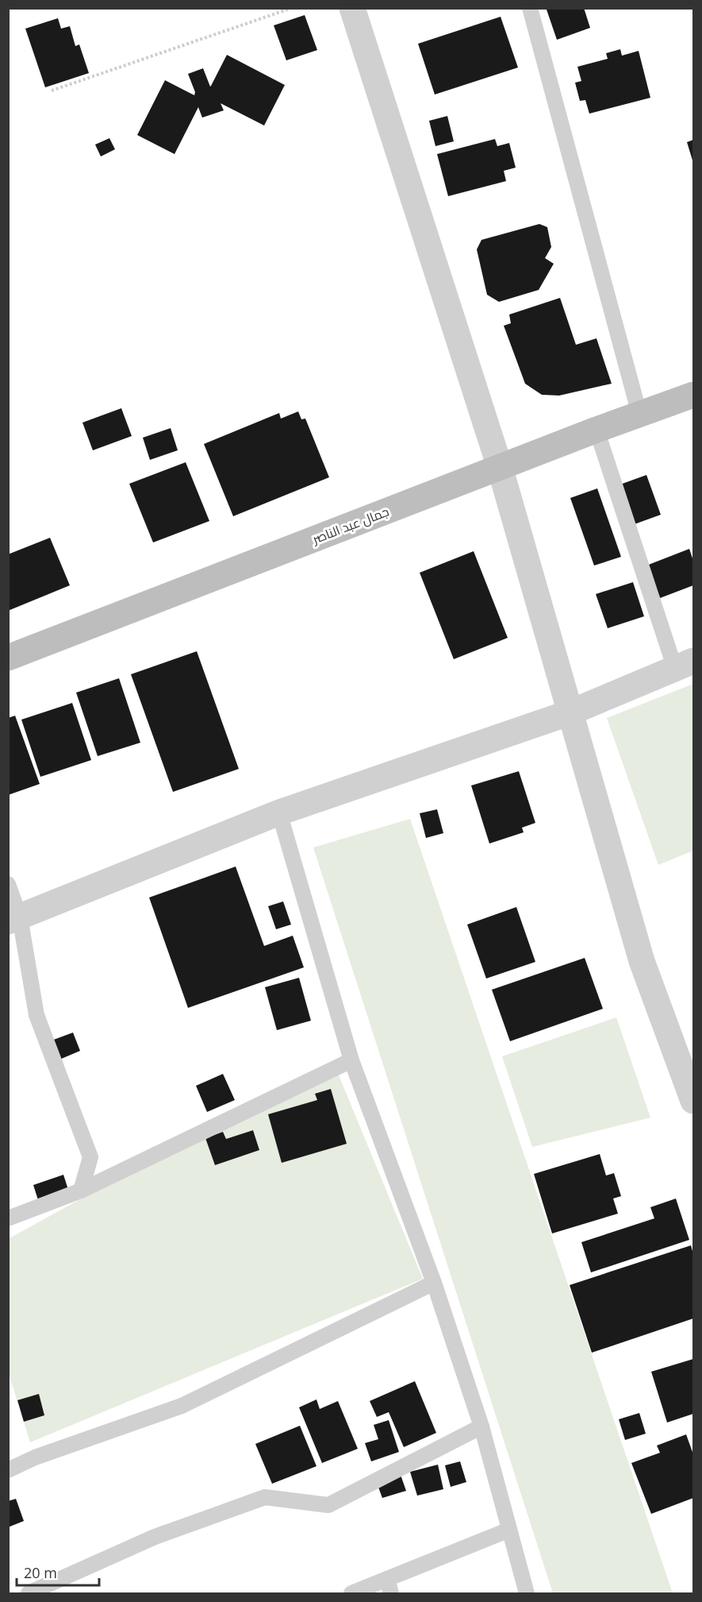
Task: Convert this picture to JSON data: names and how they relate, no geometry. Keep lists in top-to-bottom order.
{
  "streets": {
    "main road": ["جمال عبد الناصر"]
  },
  "scale_bar": "20 m"
}
